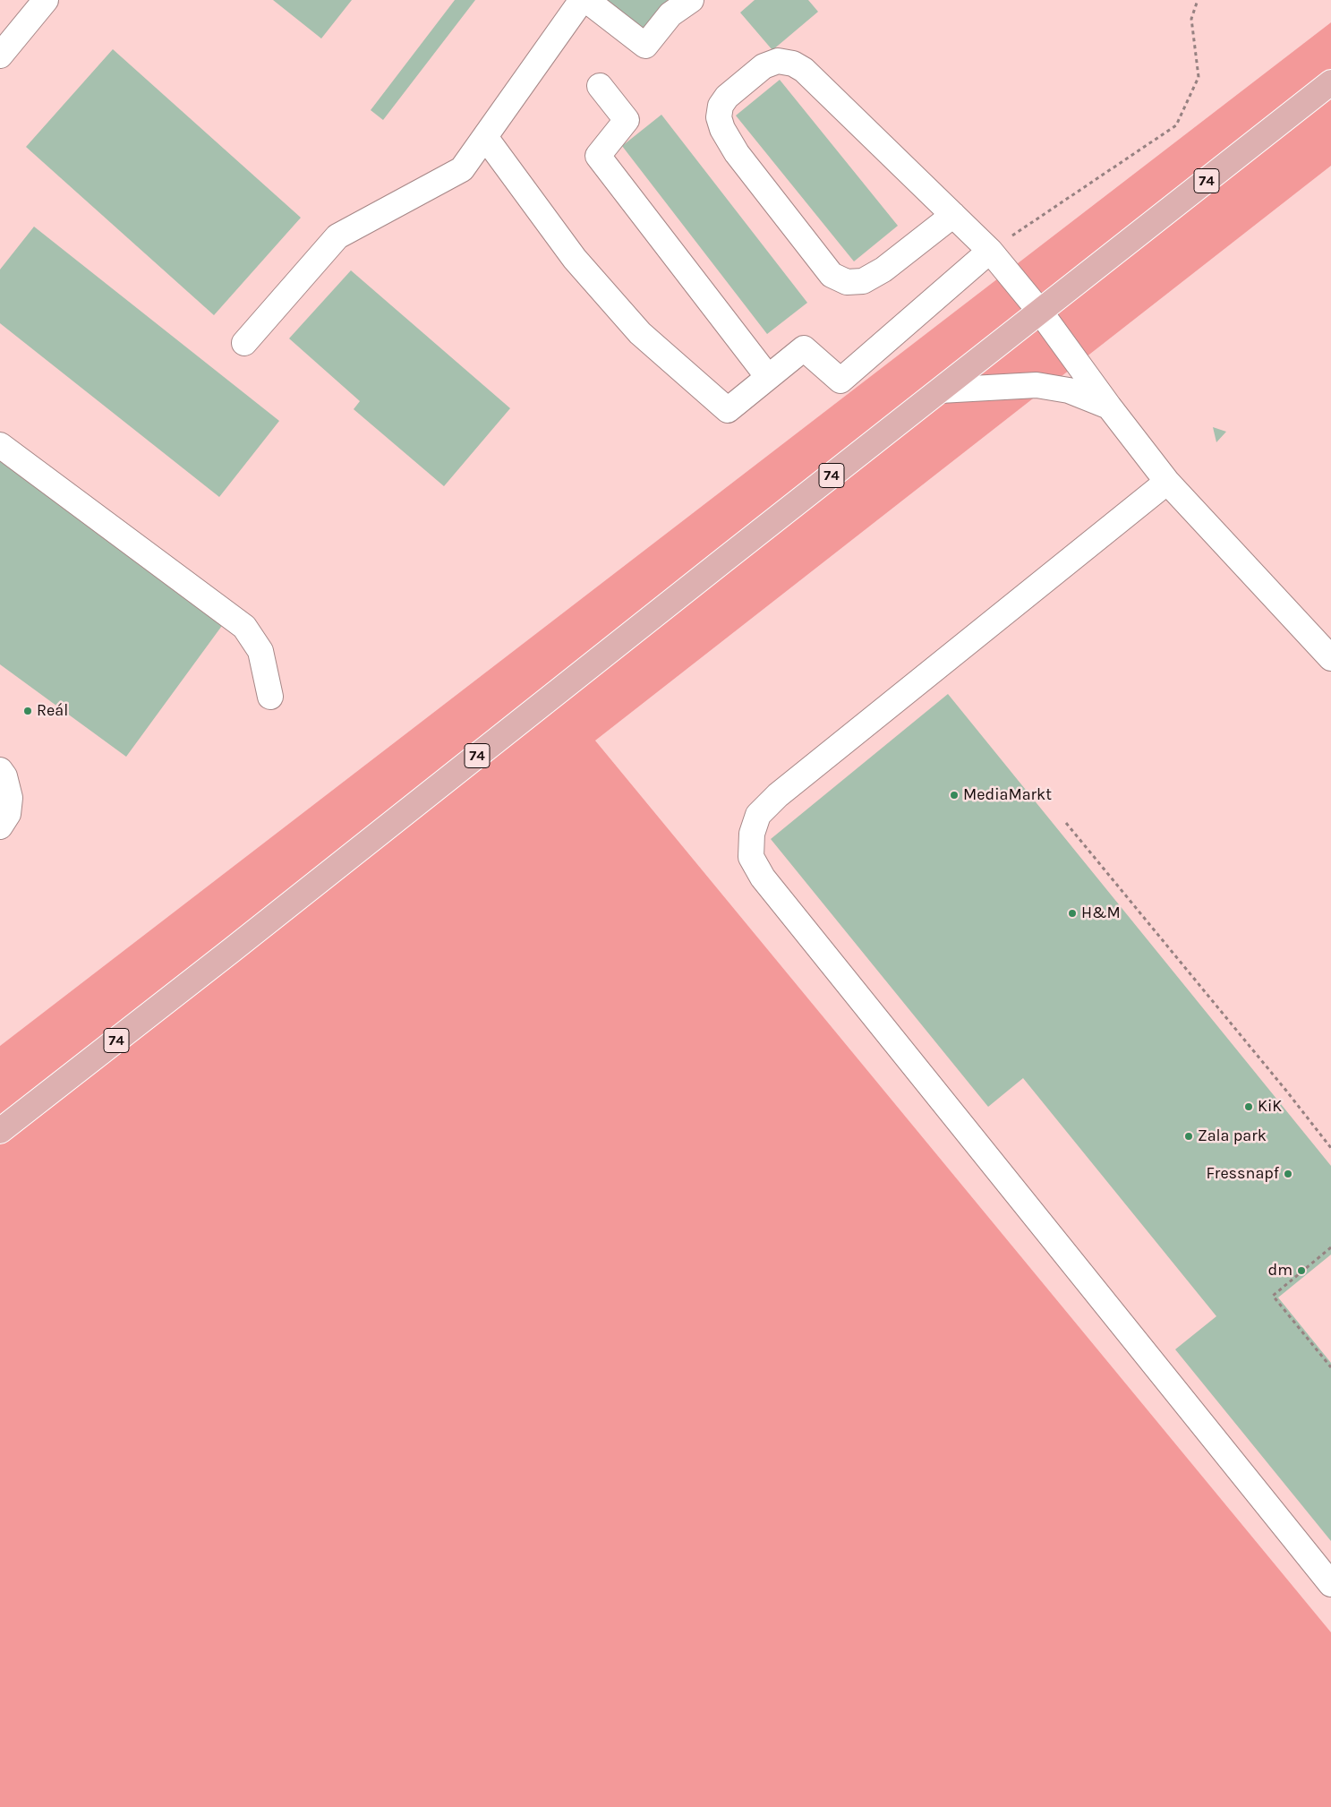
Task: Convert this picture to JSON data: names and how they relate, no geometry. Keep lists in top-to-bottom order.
{
  "streets": {
    "main road": ["74"]
  },
  "places": [
    "Reál",
    "MediaMarkt",
    "H&M",
    "KiK",
    "Zala park",
    "Fressnapf",
    "dm"
  ]
}
